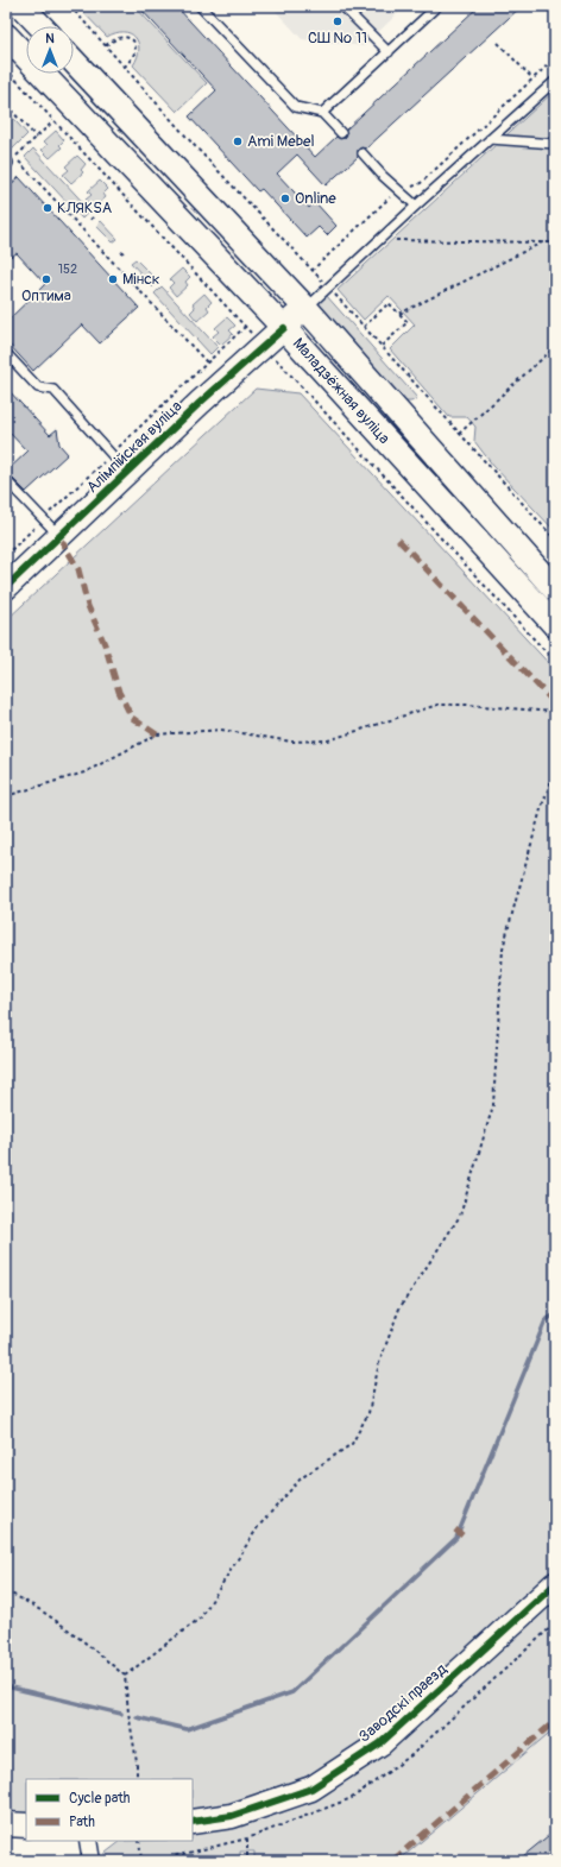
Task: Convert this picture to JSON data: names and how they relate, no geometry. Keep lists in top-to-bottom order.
{
  "streets": {
    "main road": ["Маладзёжная вуліца", "Алімпійская вуліца", "Заводскі праезд"]
  },
  "crossings": [
    ["Маладзёжная вуліца", "Алімпійская вуліца"]
  ],
  "places": [
    "СШ № 11",
    "Ami Mebel",
    "Online",
    "КЛЯКSА",
    "Оптима",
    "Мінск"
  ],
  "house_numbers": ["152"],
  "legend": ["Cycle path", "Path"],
  "north": "top"
}
